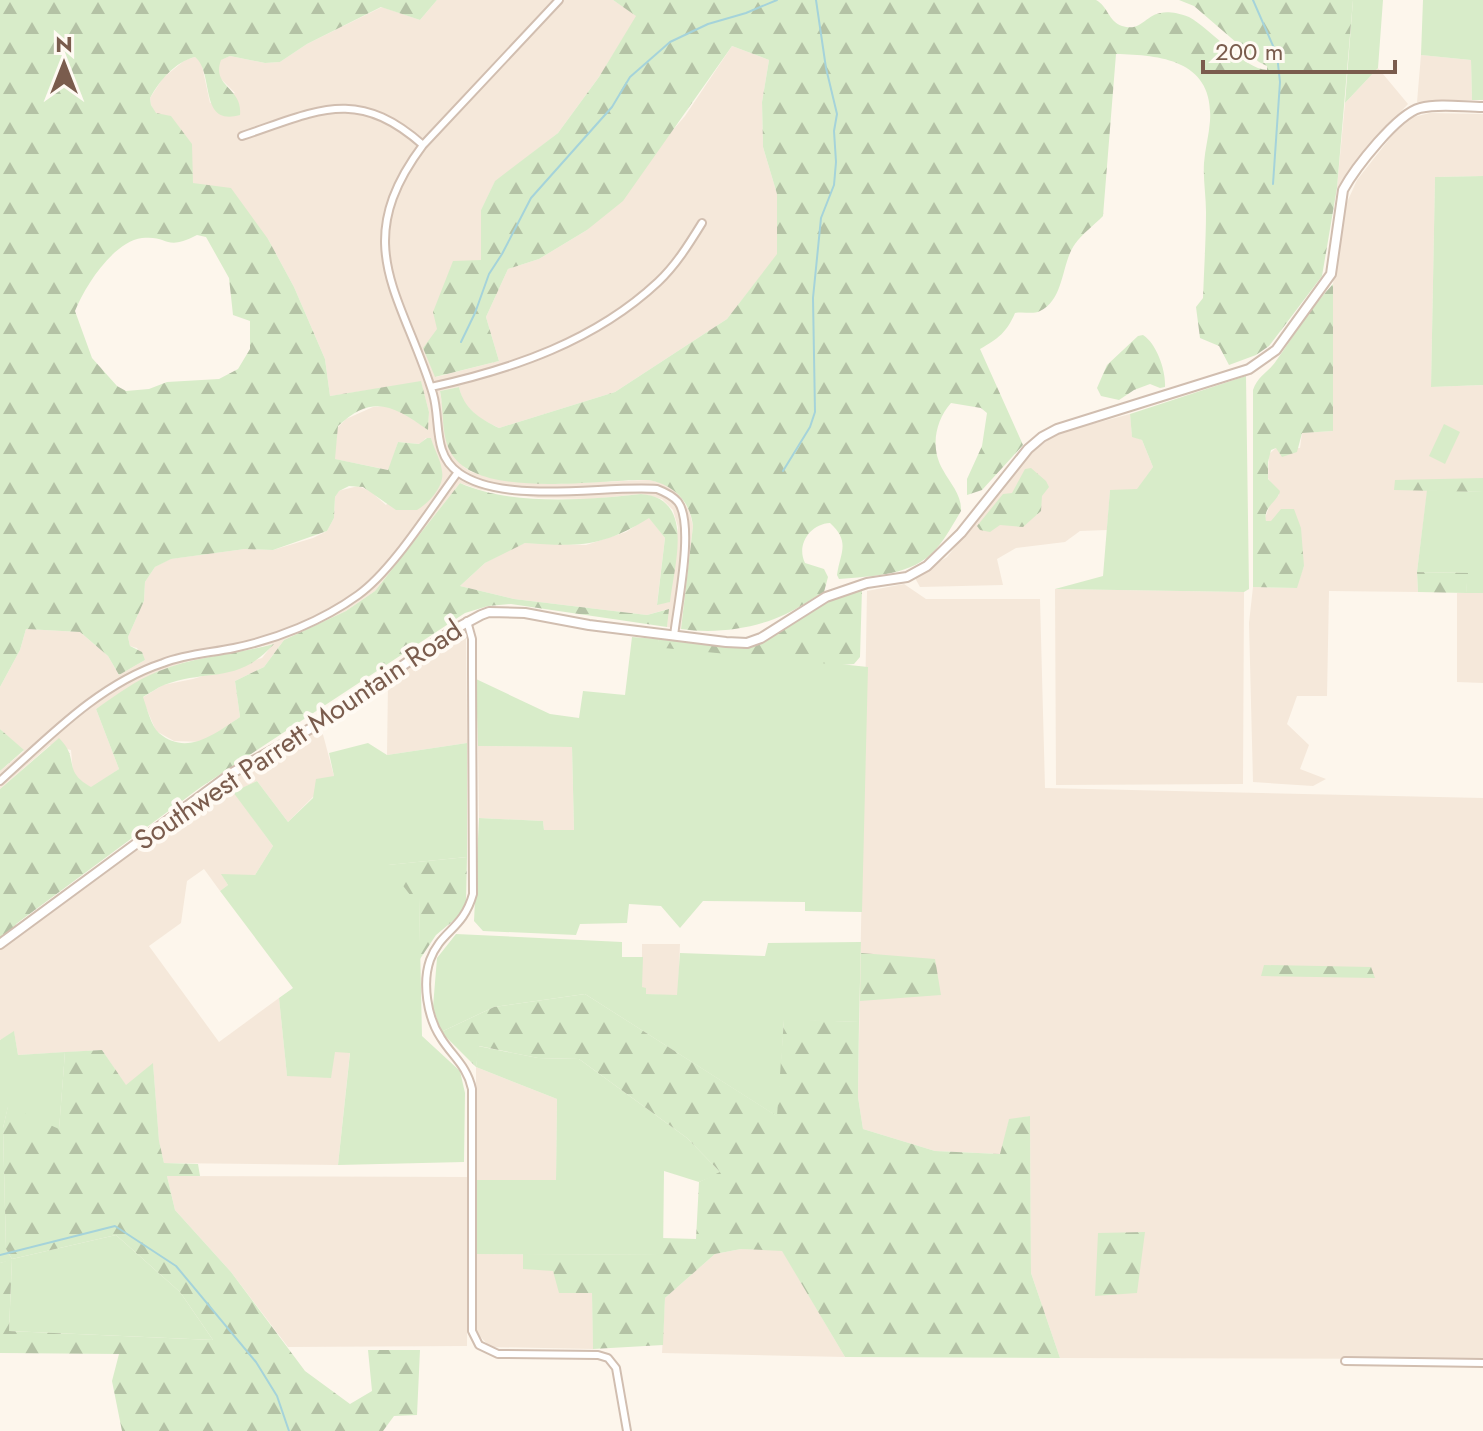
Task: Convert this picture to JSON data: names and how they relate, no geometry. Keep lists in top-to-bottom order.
{
  "streets": {
    "street": ["Southwest Parrett Mountain Road"]
  },
  "scale_bar": "200 m",
  "north": "top"
}
